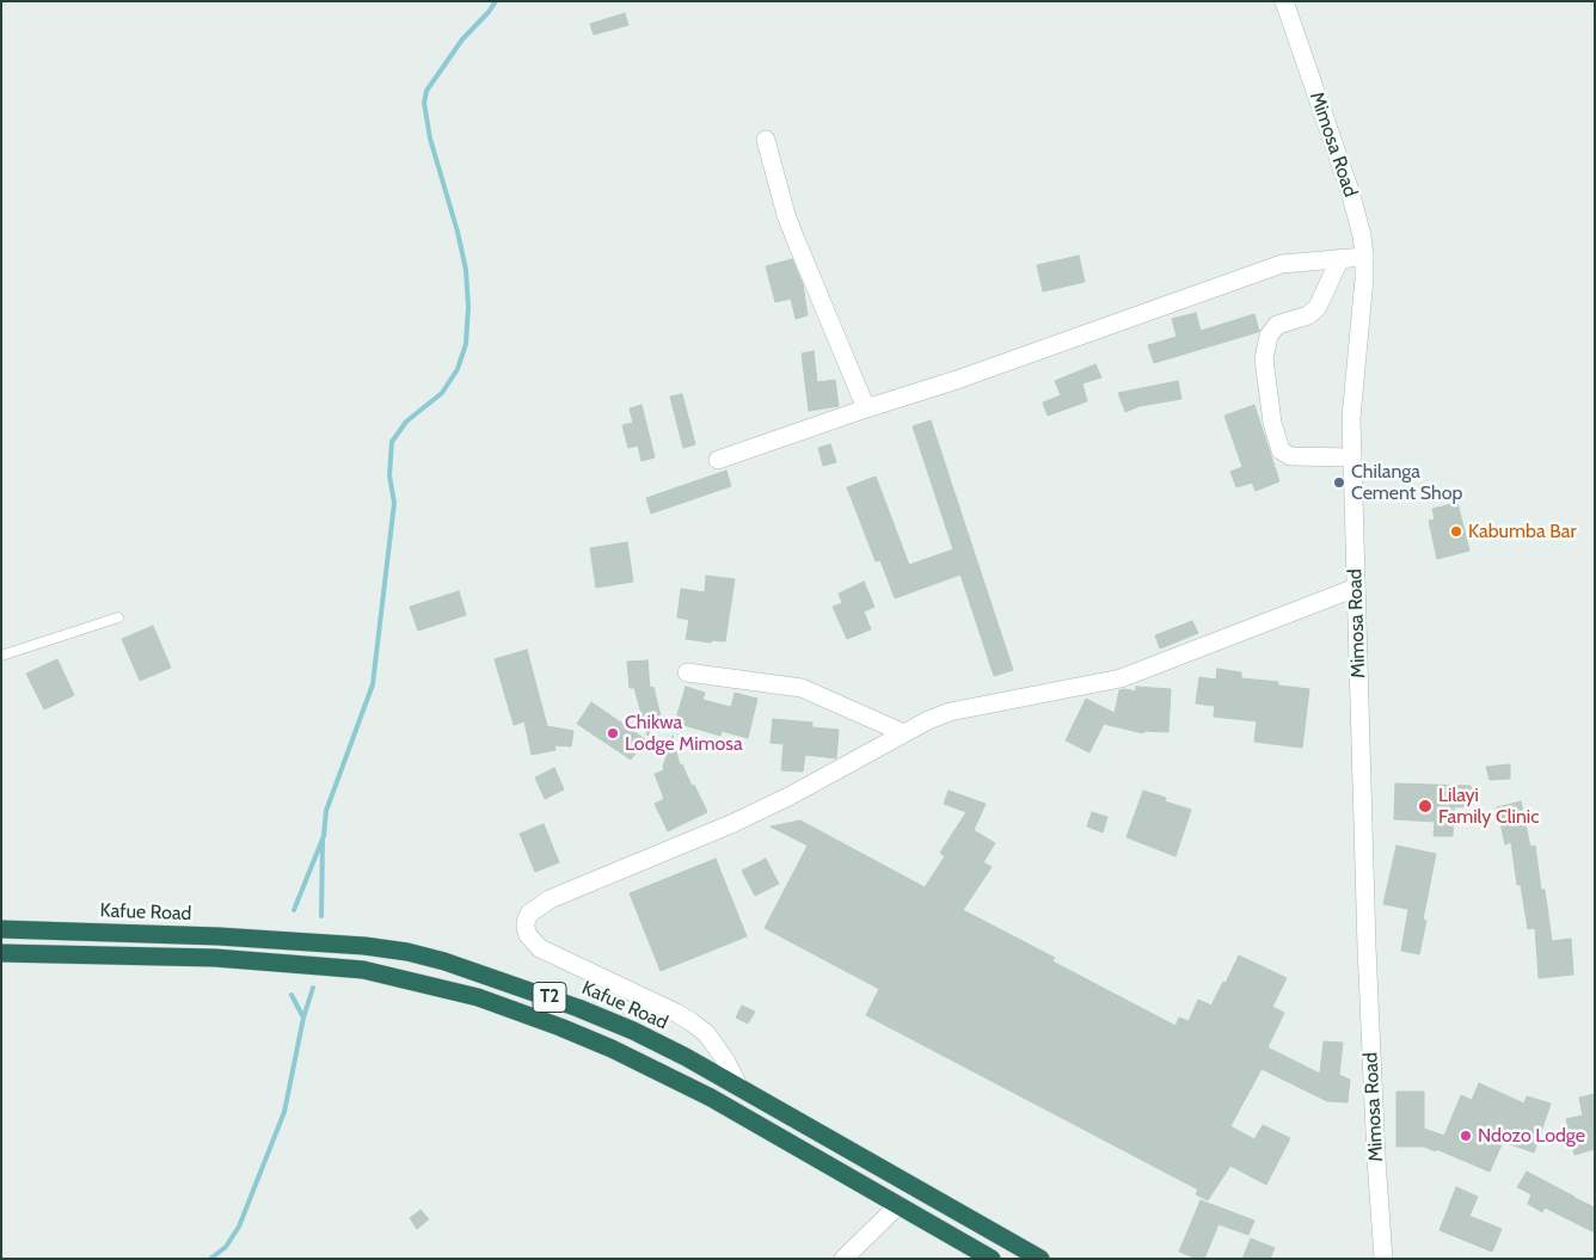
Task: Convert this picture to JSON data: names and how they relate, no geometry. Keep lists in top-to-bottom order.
{
  "streets": {
    "highway": ["Kafue Road", "T2"],
    "street": ["Mimosa Road"]
  },
  "places": [
    "Chilanga Cement Shop",
    "Kabumba Bar",
    "Chikwa Lodge Mimosa",
    "Lilayi Family Clinic",
    "Ndozo Lodge"
  ]
}
